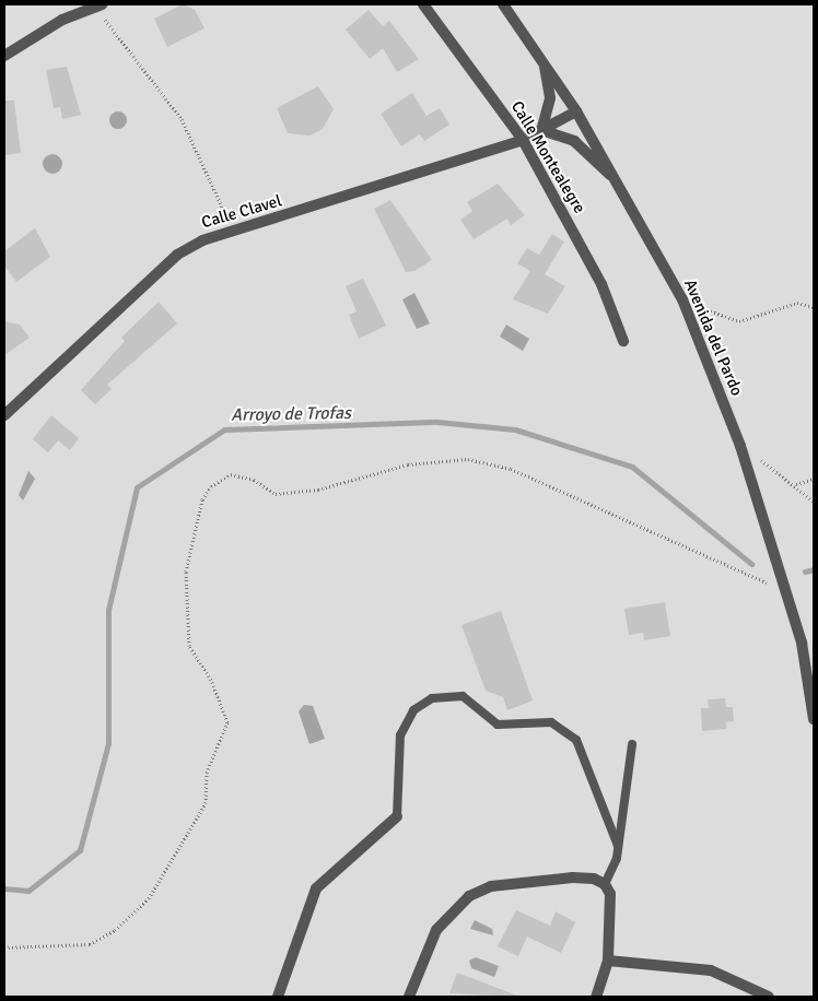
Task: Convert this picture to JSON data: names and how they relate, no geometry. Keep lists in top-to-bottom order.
{
  "streets": {
    "street": ["Calle Montealegre", "Calle Clavel", "Avenida del Pardo"]
  },
  "crossings": [
    ["Calle Montealegre", "Calle Clavel"],
    ["Calle Clavel", "Avenida del Pardo"]
  ],
  "water": ["Arroyo de Trofas"]
}
